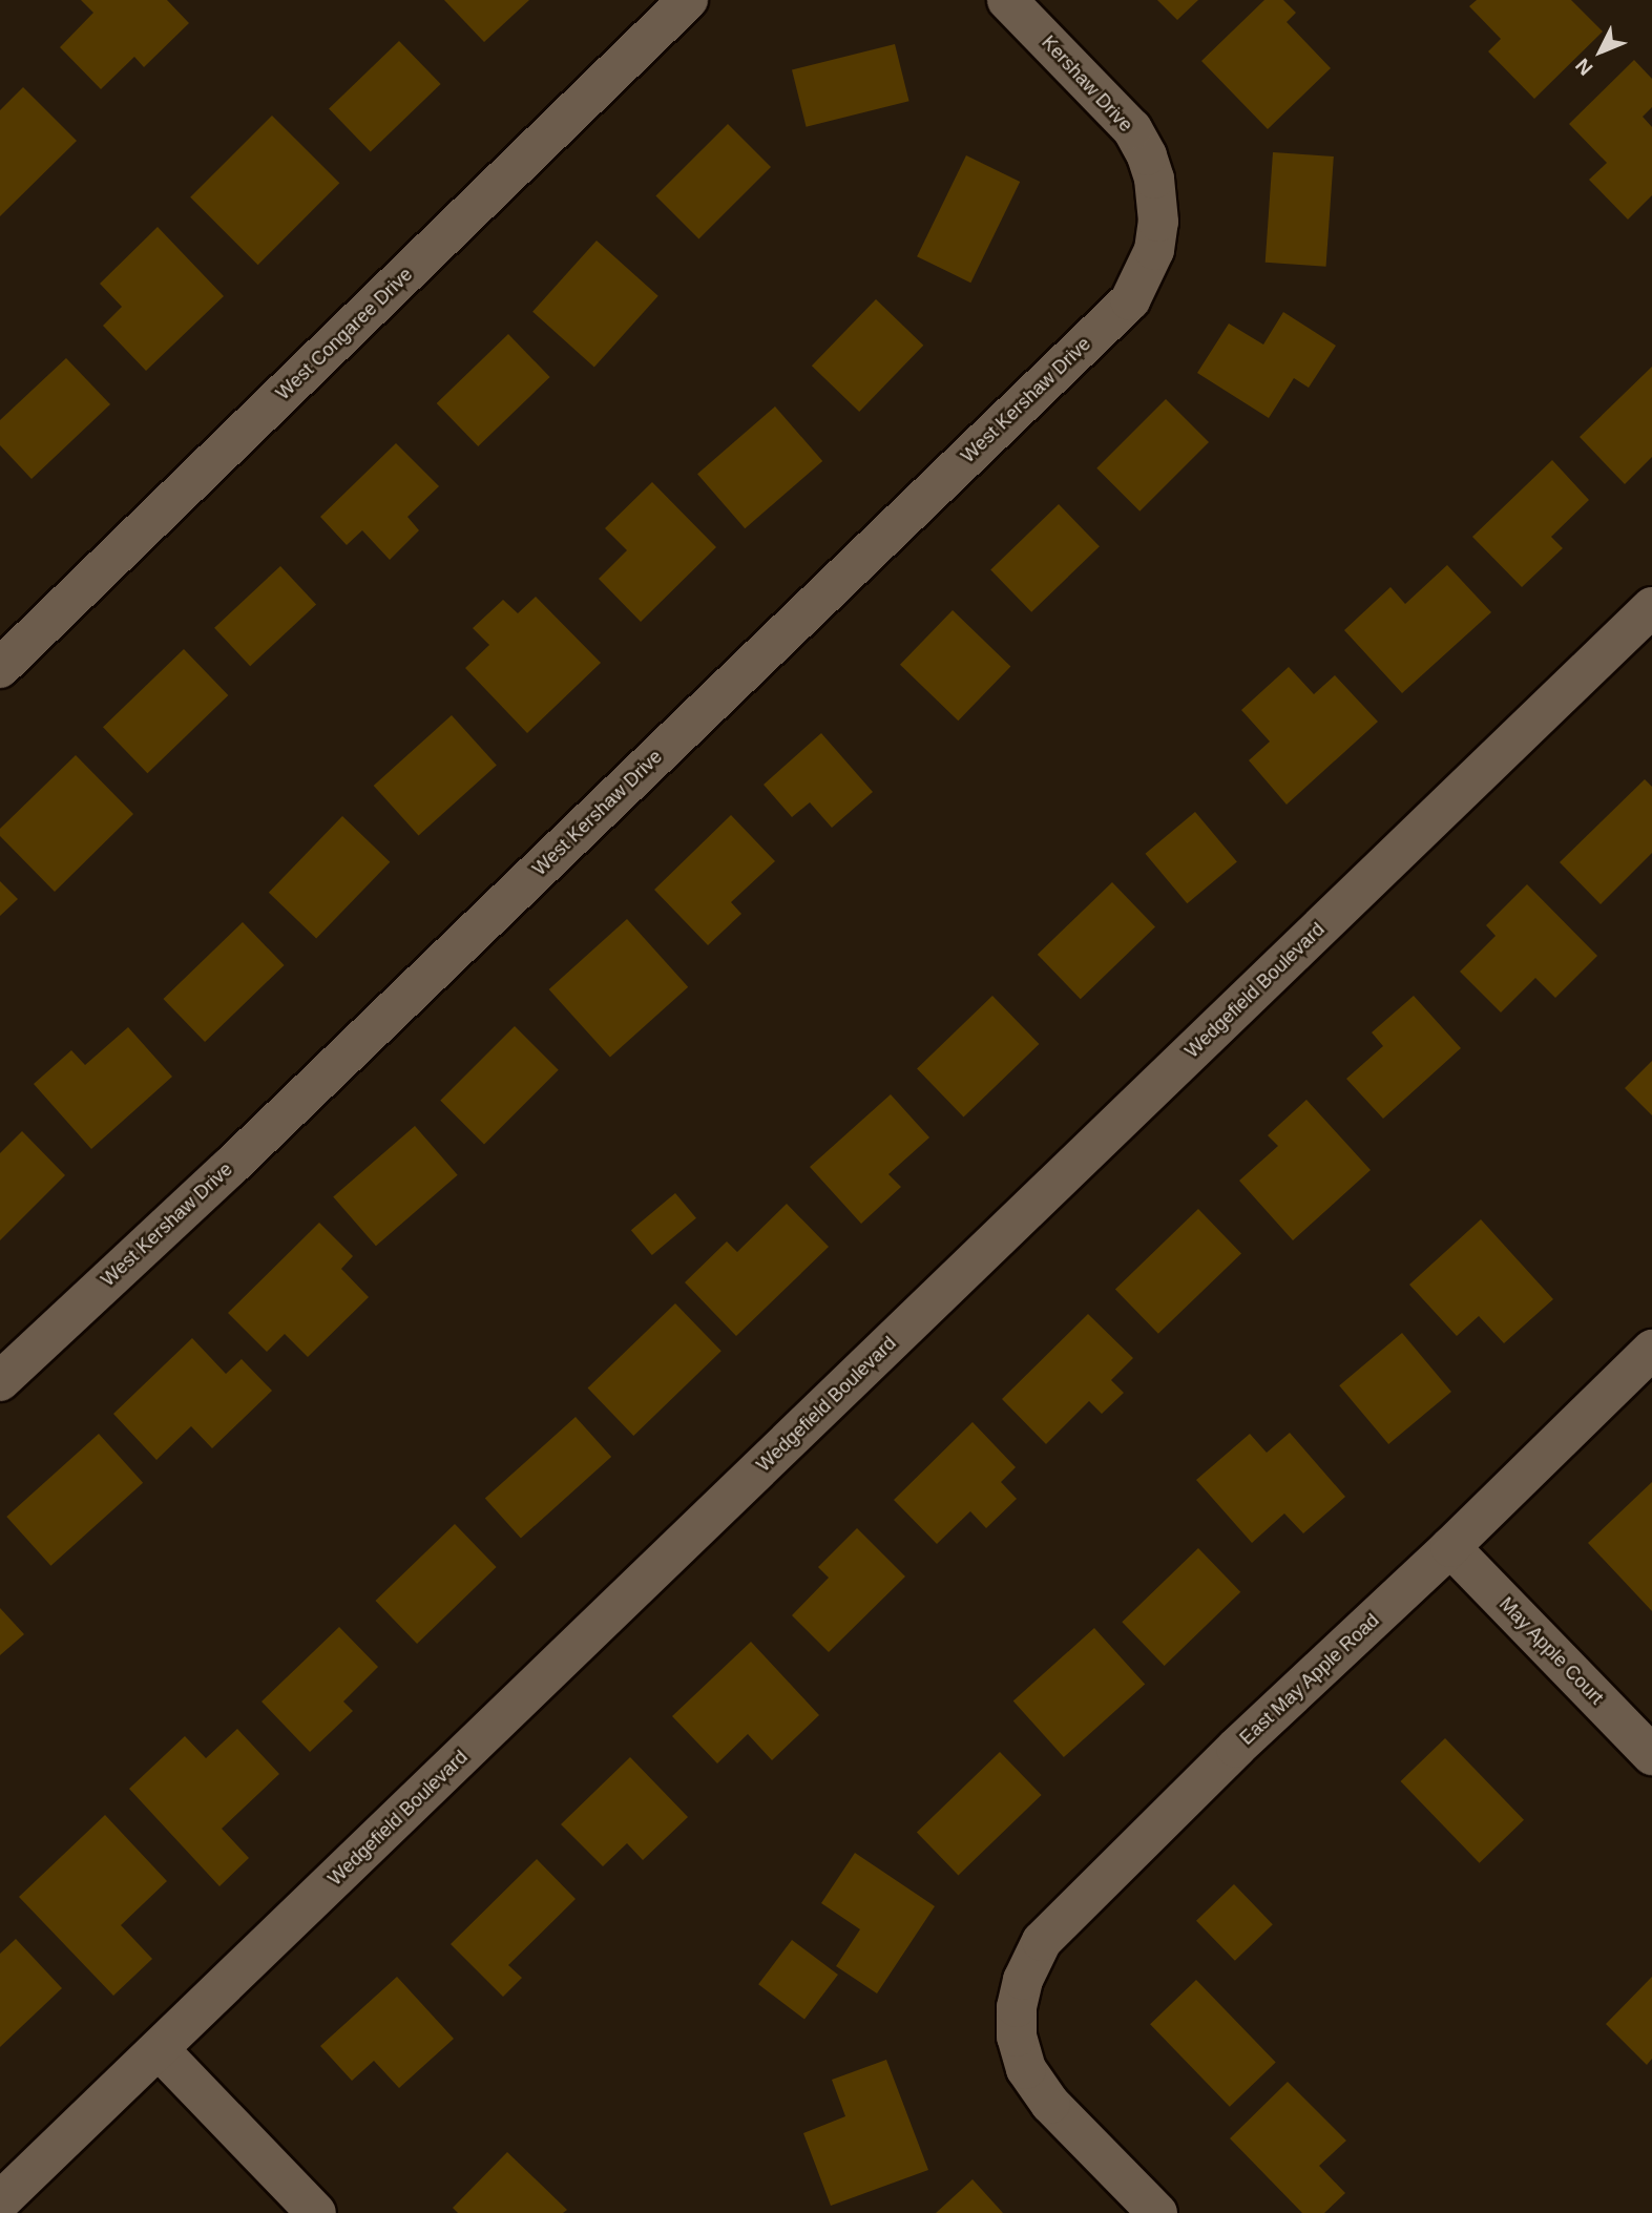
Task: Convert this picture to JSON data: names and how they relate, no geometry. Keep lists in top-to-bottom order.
{
  "streets": {
    "street": [
      "Kershaw Drive",
      "West Congaree Drive",
      "West Kershaw Drive",
      "Wedgefield Boulevard",
      "May Apple Court",
      "East May Apple Road"
    ]
  },
  "crossings": [
    ["Kershaw Drive", "West Kershaw Drive"],
    ["May Apple Court", "East May Apple Road"]
  ],
  "north": "bottom left"
}
